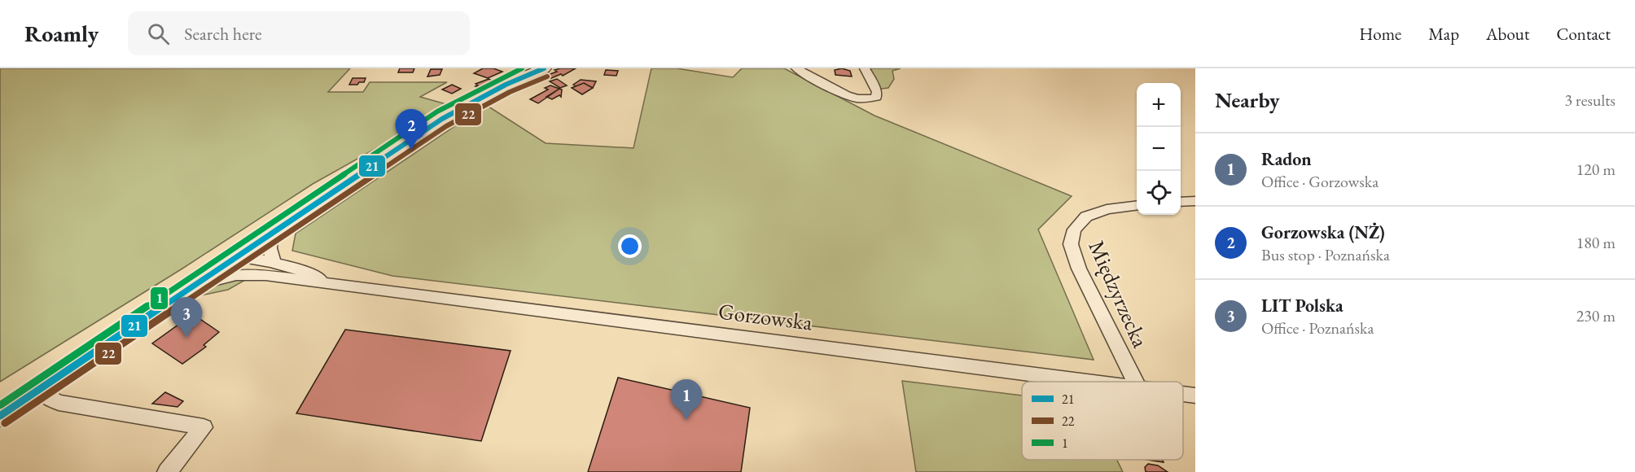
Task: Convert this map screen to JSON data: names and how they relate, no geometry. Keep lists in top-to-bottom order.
{
  "streets": {
    "street": ["Międzyrzecka", "Gorzowska"]
  },
  "lines": ["transit line 21", "transit line 1", "transit line 22"],
  "legend": ["21", "22", "1"],
  "page": {
    "header": "Roamly",
    "search": "Search here",
    "nav": [
      "Home",
      "Map",
      "About",
      "Contact"
    ],
    "heading": ["Nearby", "3 results"],
    "map_buttons": ["+", "−"],
    "pins": ["2", "3", "1"],
    "list": [
      {
        "mark": "1",
        "name": "Radon",
        "note": "Office · Gorzowska",
        "value": "120 m"
      },
      {
        "mark": "2",
        "name": "Gorzowska (NŻ)",
        "note": "Bus stop · Poznańska",
        "value": "180 m"
      },
      {
        "mark": "3",
        "name": "LIT Polska",
        "note": "Office · Poznańska",
        "value": "230 m"
      }
    ]
  }
}
